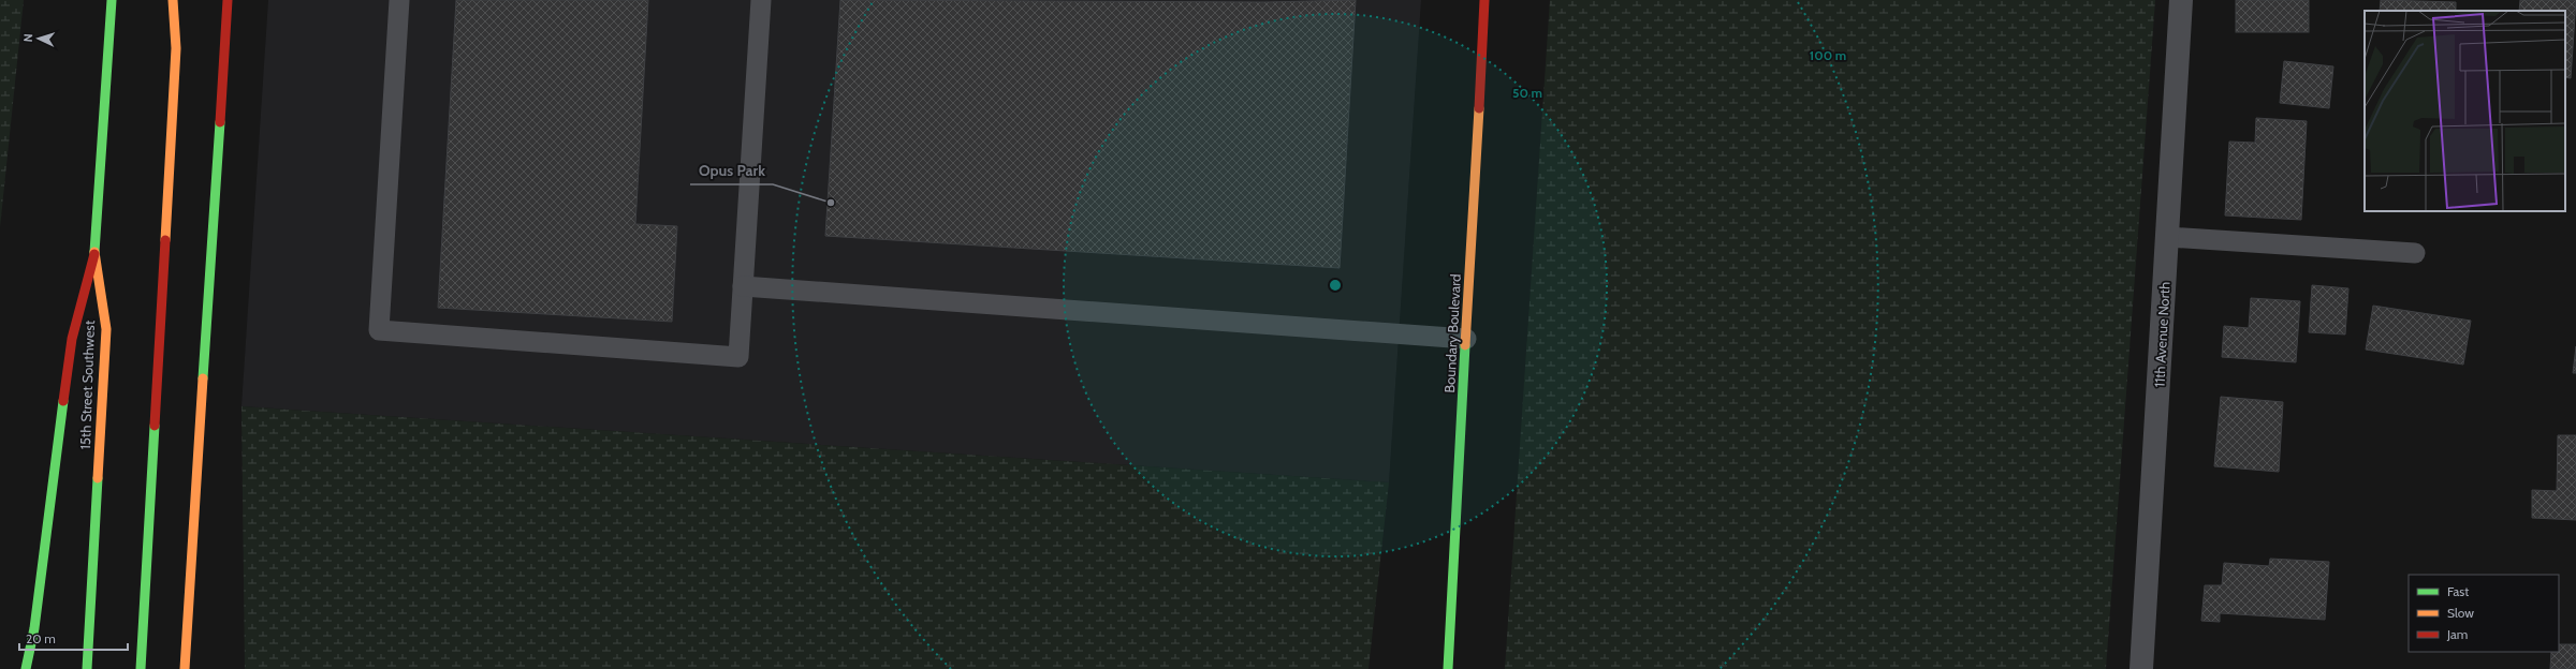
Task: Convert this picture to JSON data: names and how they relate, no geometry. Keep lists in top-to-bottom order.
{
  "streets": {
    "main road": ["Boundary Boulevard", "15th Street Southwest"],
    "street": ["11th Avenue North"]
  },
  "places": ["Opus Park"],
  "legend": ["Fast", "Slow", "Jam"],
  "scale_bar": "20 m",
  "north": "left",
  "rings": ["100 m", "50 m"]
}
